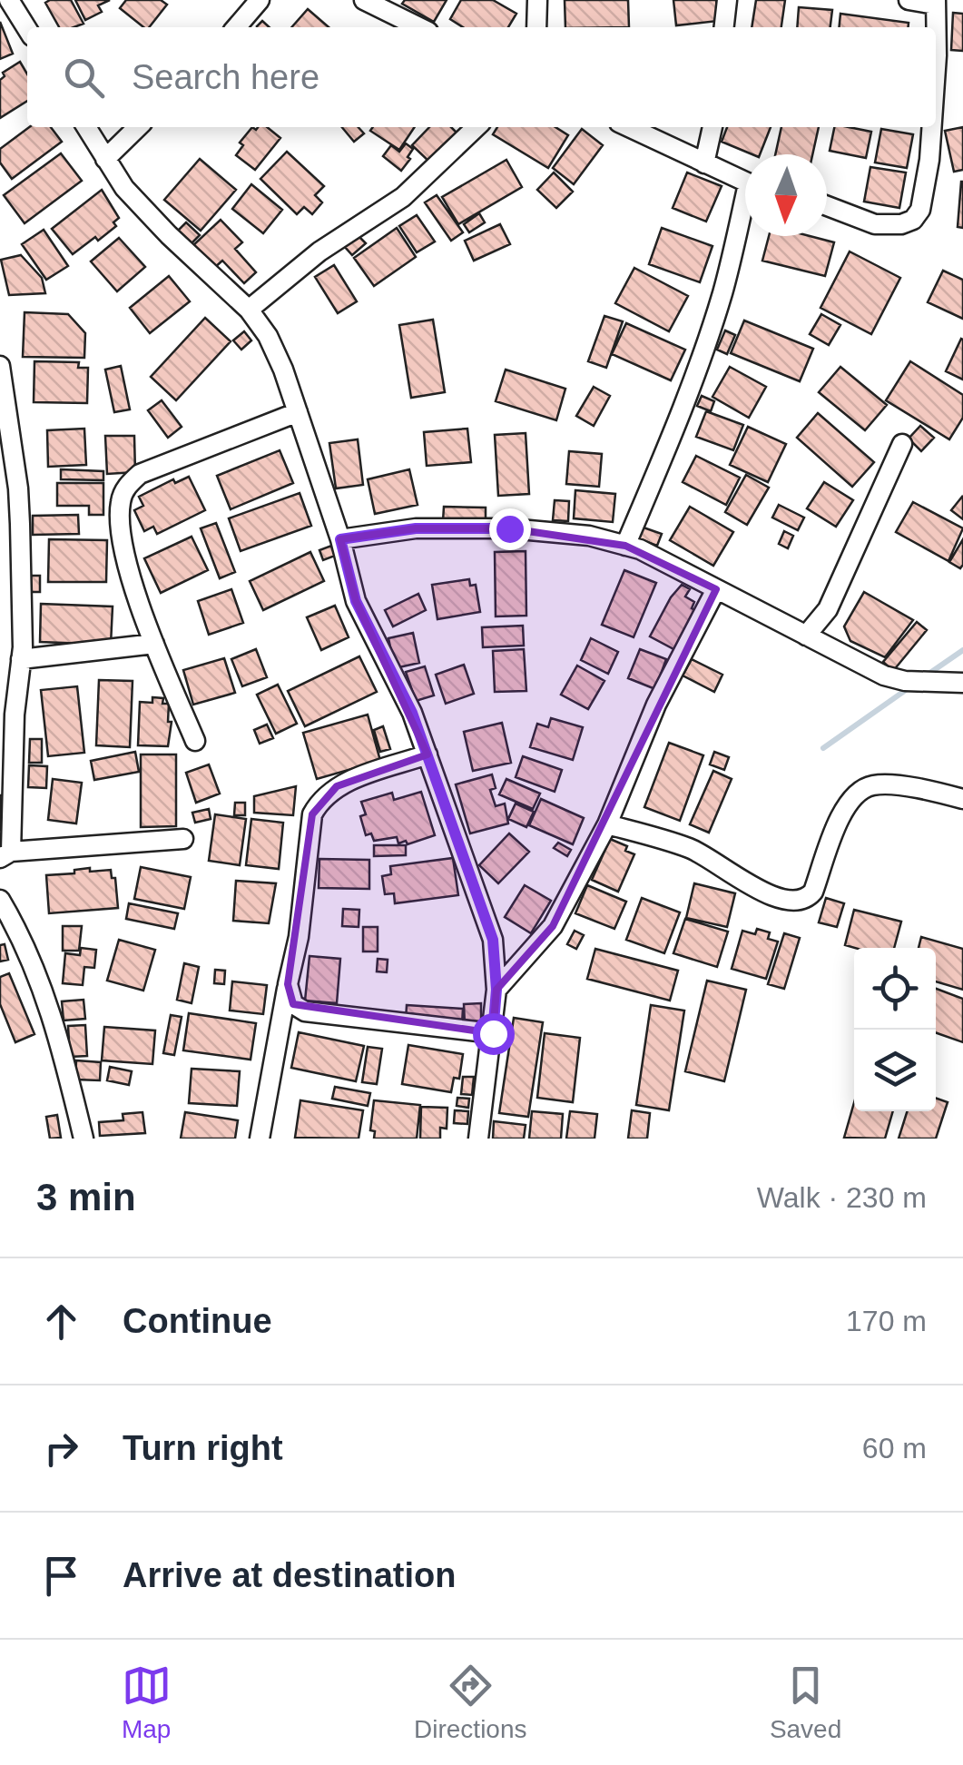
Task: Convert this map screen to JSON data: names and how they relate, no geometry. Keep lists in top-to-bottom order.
{
  "north": "bottom",
  "page": {
    "search": "Search here",
    "heading": ["3 min", "Walk · 230 m"],
    "list": [
      ["Continue", "170 m"],
      ["Turn right", "60 m"],
      "Arrive at destination"
    ],
    "nav": ["Map", "Directions", "Saved"]
  }
}
